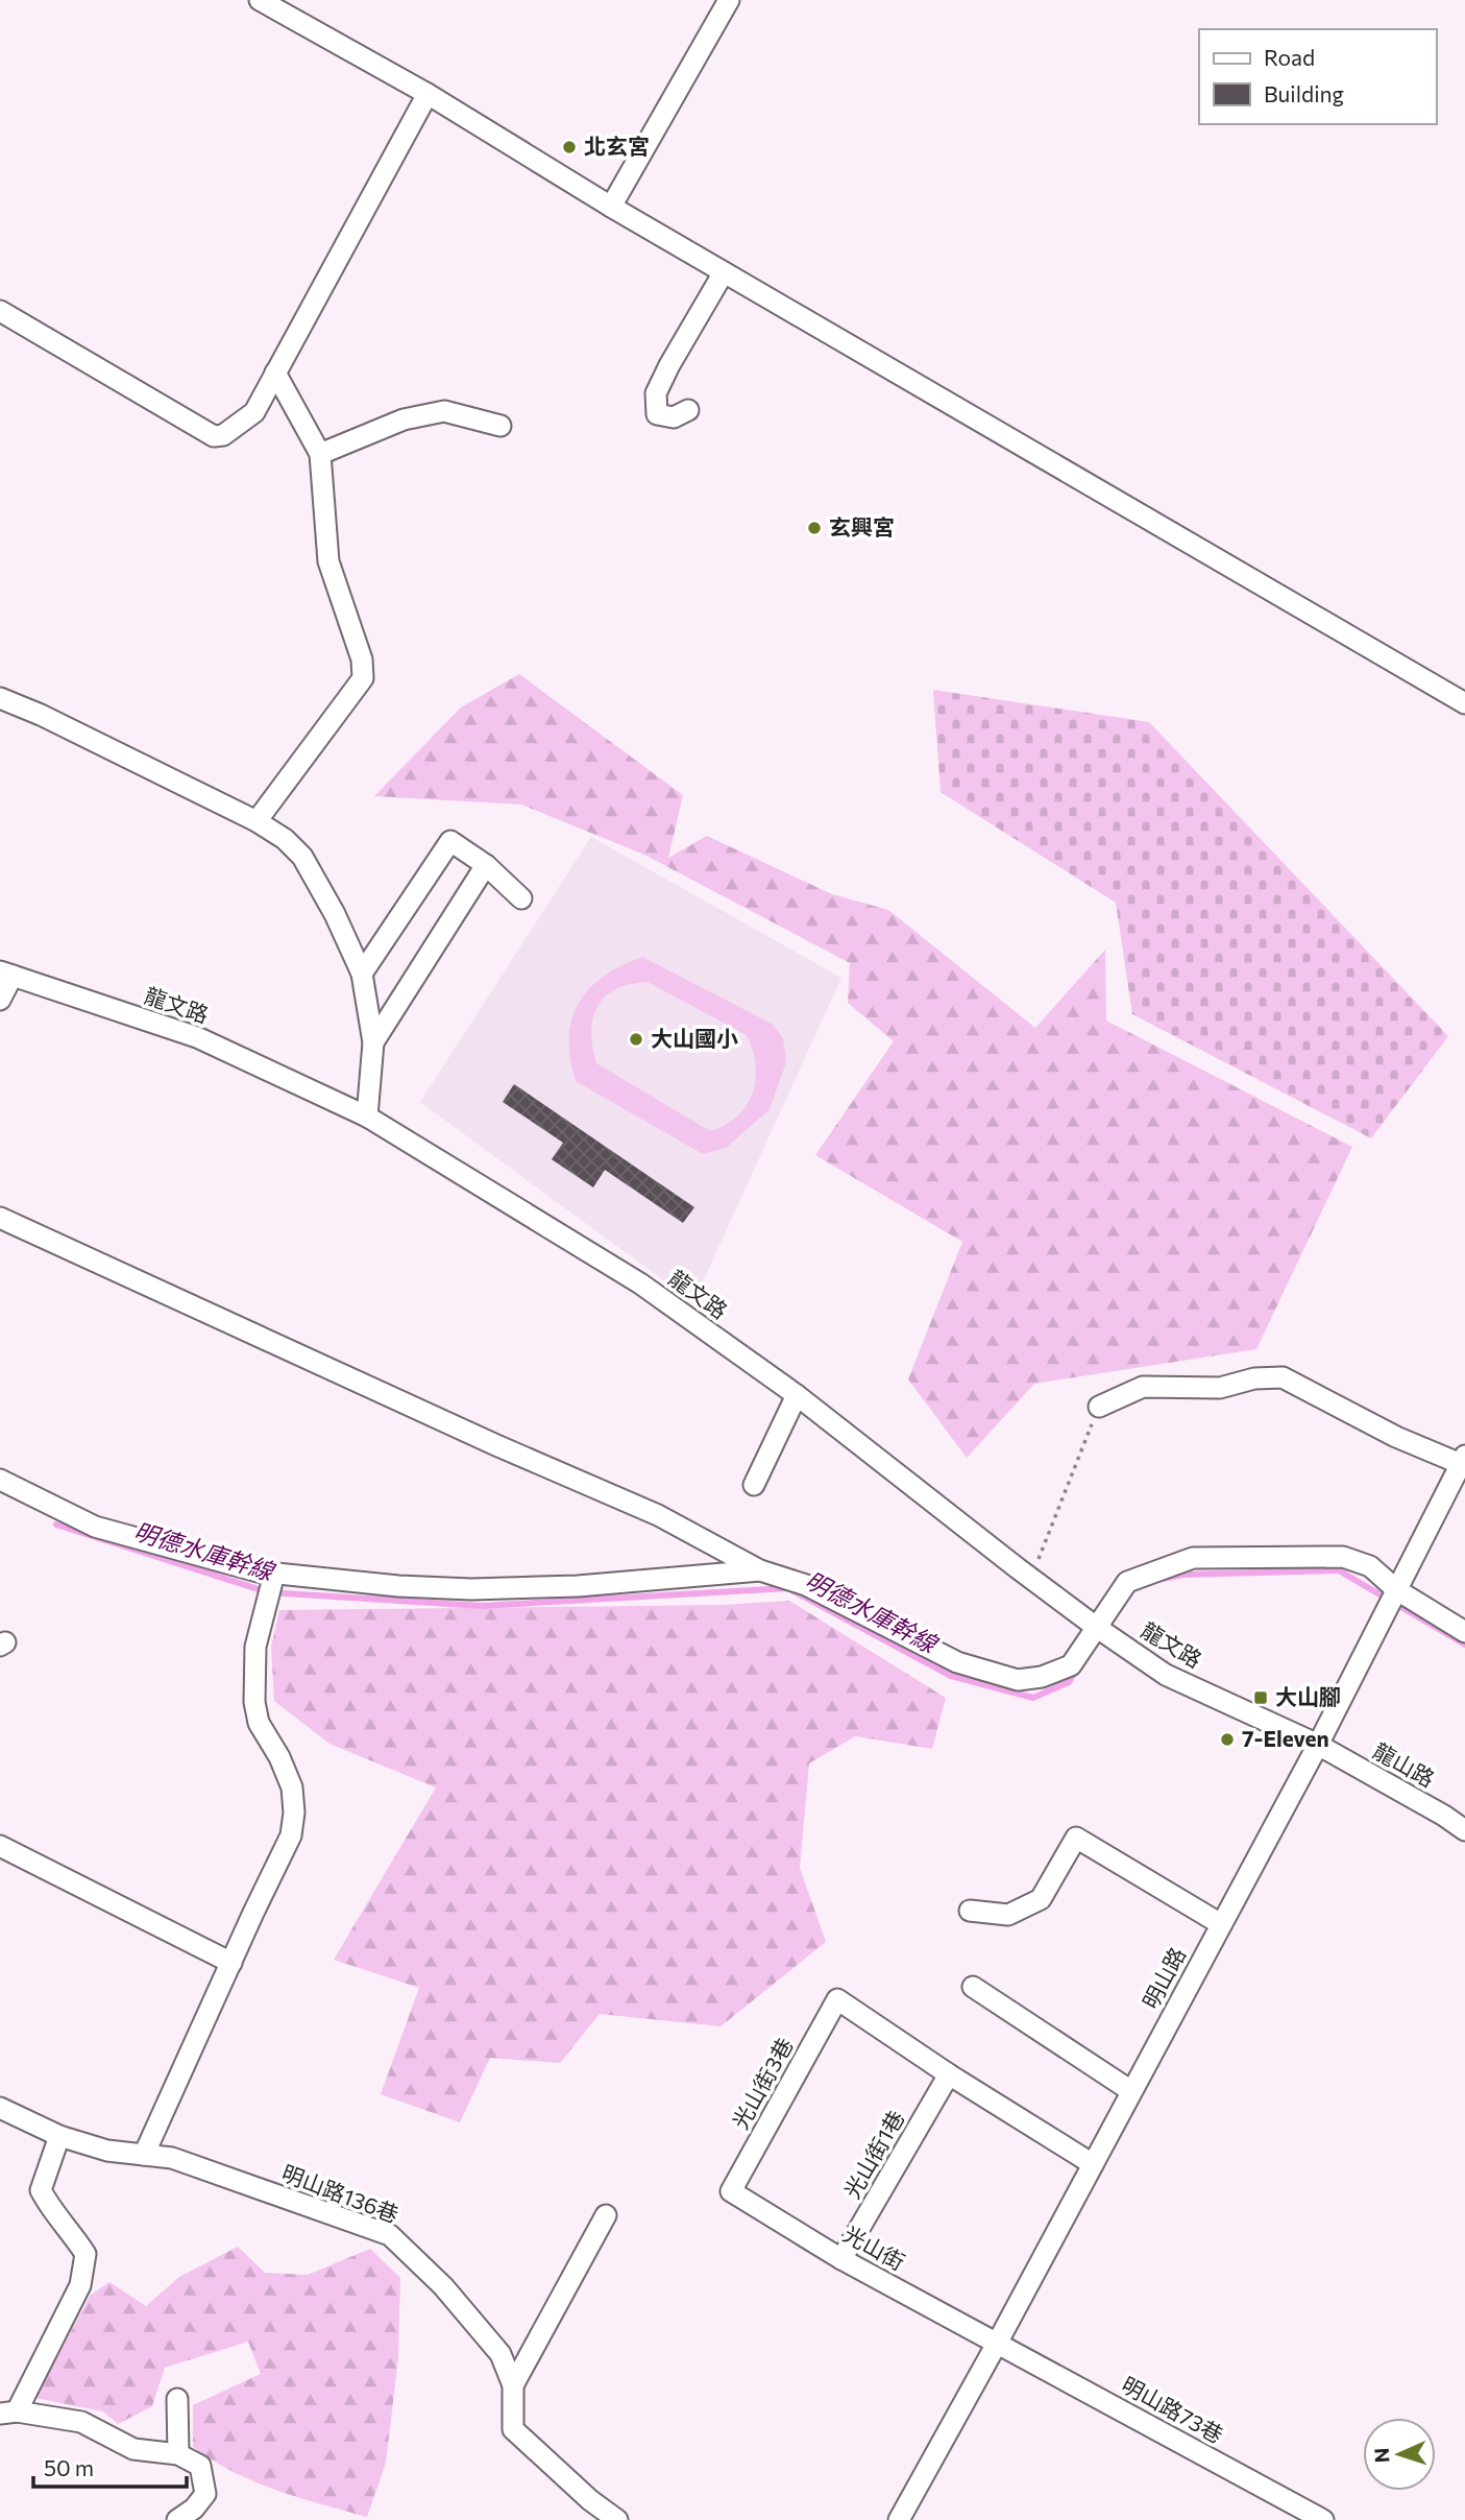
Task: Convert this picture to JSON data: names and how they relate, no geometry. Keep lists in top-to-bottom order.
{
  "streets": {
    "street": [
      "龍文路",
      "龍山路",
      "明山路",
      "光山街3巷",
      "光山街1巷",
      "明山路136巷",
      "光山街",
      "明山路73巷"
    ]
  },
  "crossings": [
    ["龍文路", "龍山路"],
    ["龍文路", "明山路"],
    ["龍山路", "明山路"],
    ["明山路", "光山街"],
    ["明山路", "明山路73巷"],
    ["光山街3巷", "光山街1巷"],
    ["光山街3巷", "光山街"],
    ["光山街1巷", "光山街"],
    ["光山街", "明山路73巷"]
  ],
  "water": ["明德水庫幹線"],
  "places": {
    "other": [
      "北玄宮",
      "玄興宮",
      "大山國小",
      "7-Eleven"
    ],
    "transit": ["大山腳"]
  },
  "legend": ["Road", "Building"],
  "scale_bar": "50 m",
  "north": "left"
}
